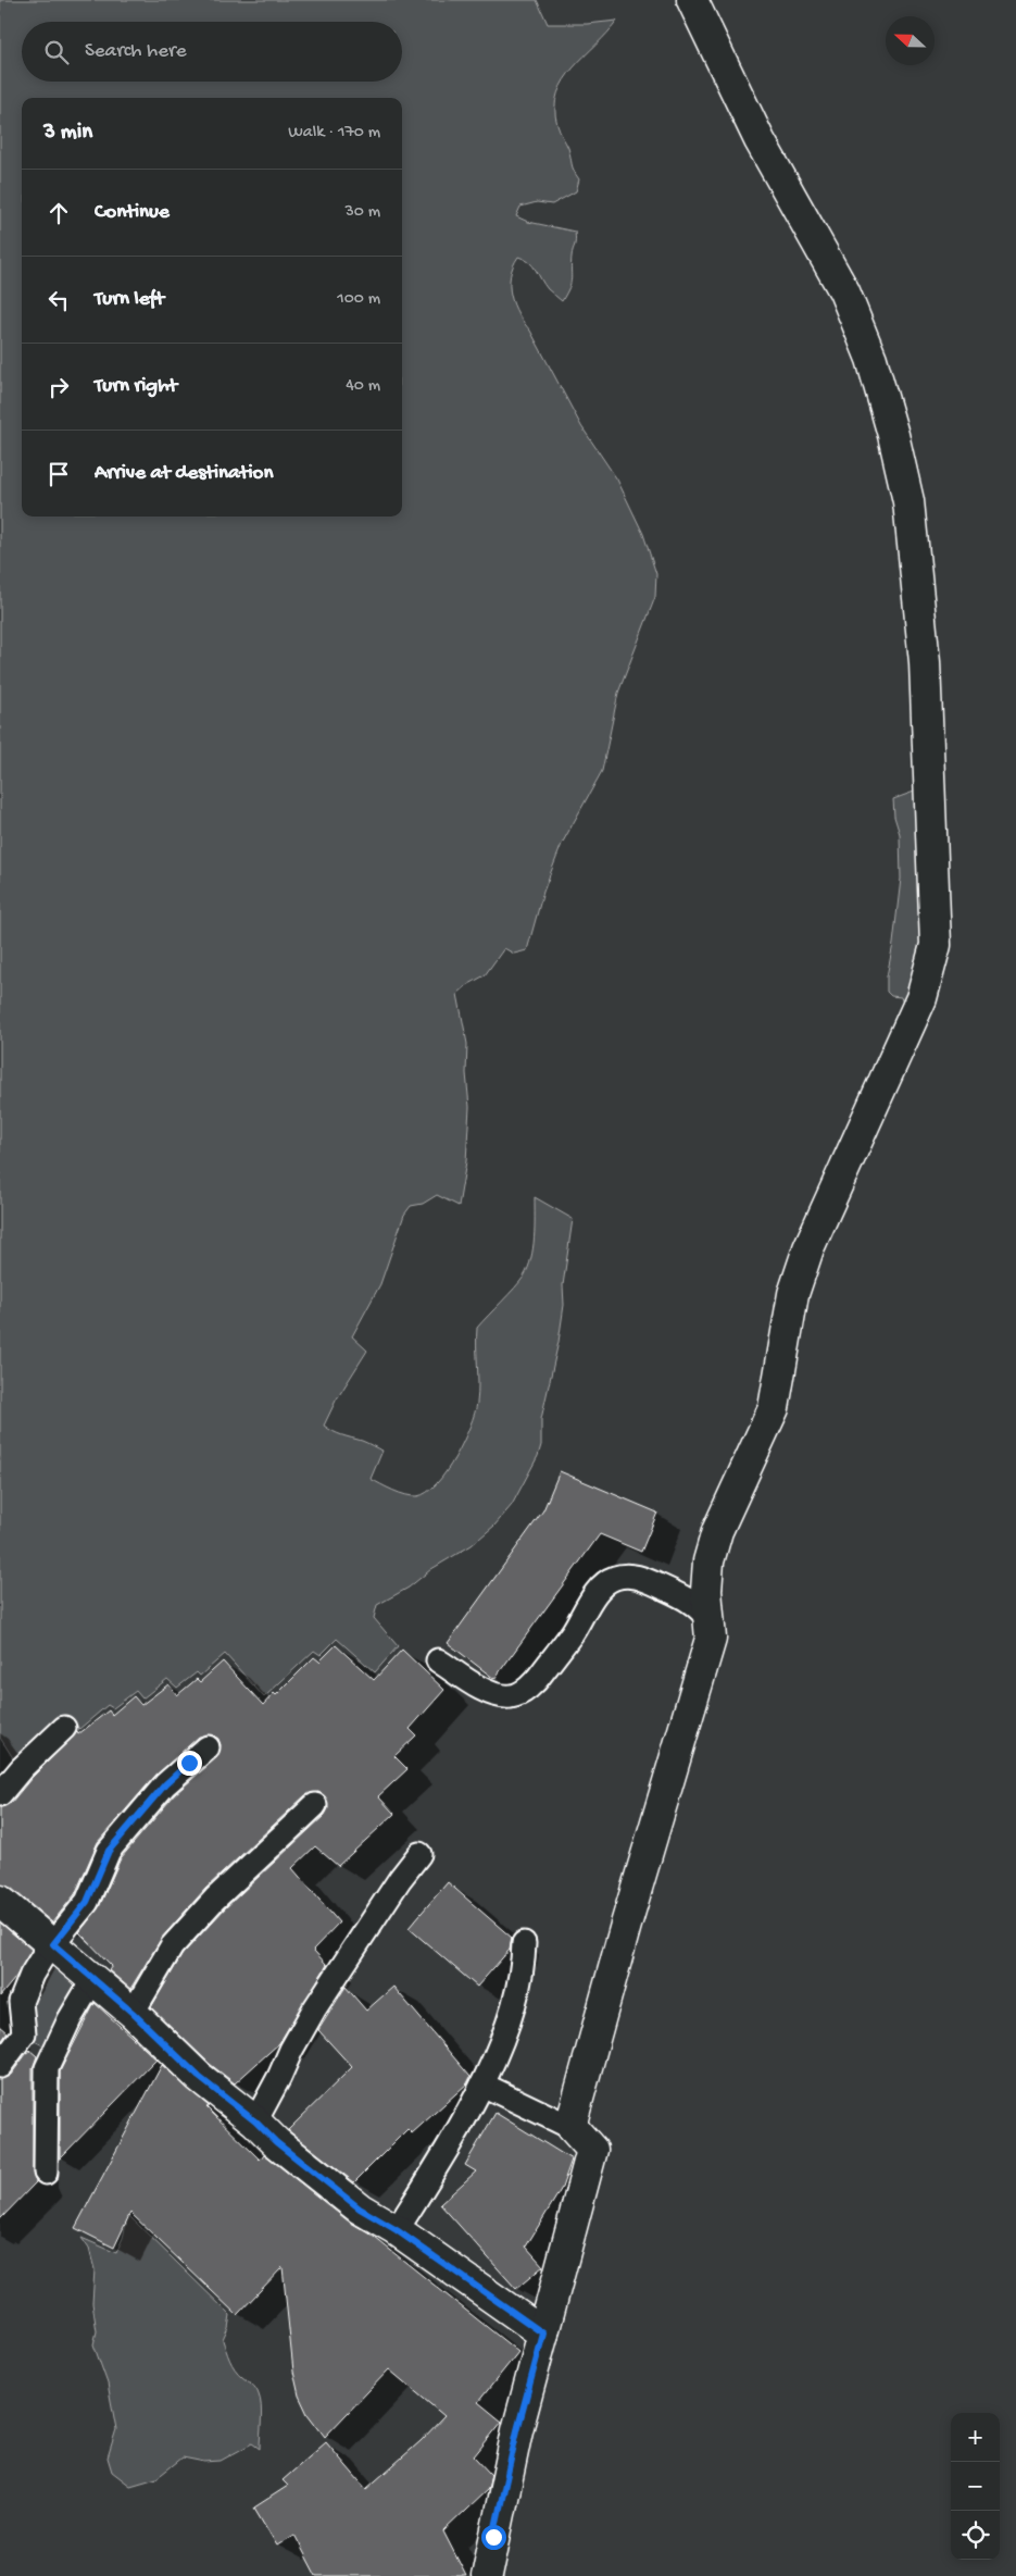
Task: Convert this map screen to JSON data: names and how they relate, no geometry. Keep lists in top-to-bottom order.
{
  "north": "left",
  "page": {
    "search": "Search here",
    "heading": ["3 min", "Walk · 170 m"],
    "list": [
      ["Continue", "30 m"],
      ["Turn left", "100 m"],
      ["Turn right", "40 m"],
      "Arrive at destination"
    ],
    "map_buttons": ["+", "−"]
  }
}
